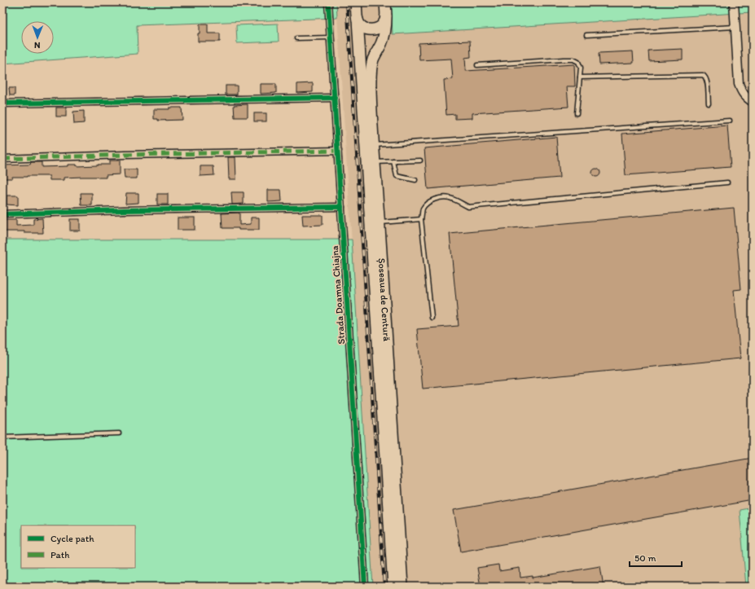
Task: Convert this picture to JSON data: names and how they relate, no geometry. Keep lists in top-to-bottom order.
{
  "streets": {
    "main road": ["Șoseaua de Centură"],
    "street": ["Strada Doamna Chiajna"]
  },
  "legend": ["Cycle path", "Path"],
  "scale_bar": "50 m",
  "north": "bottom"
}
